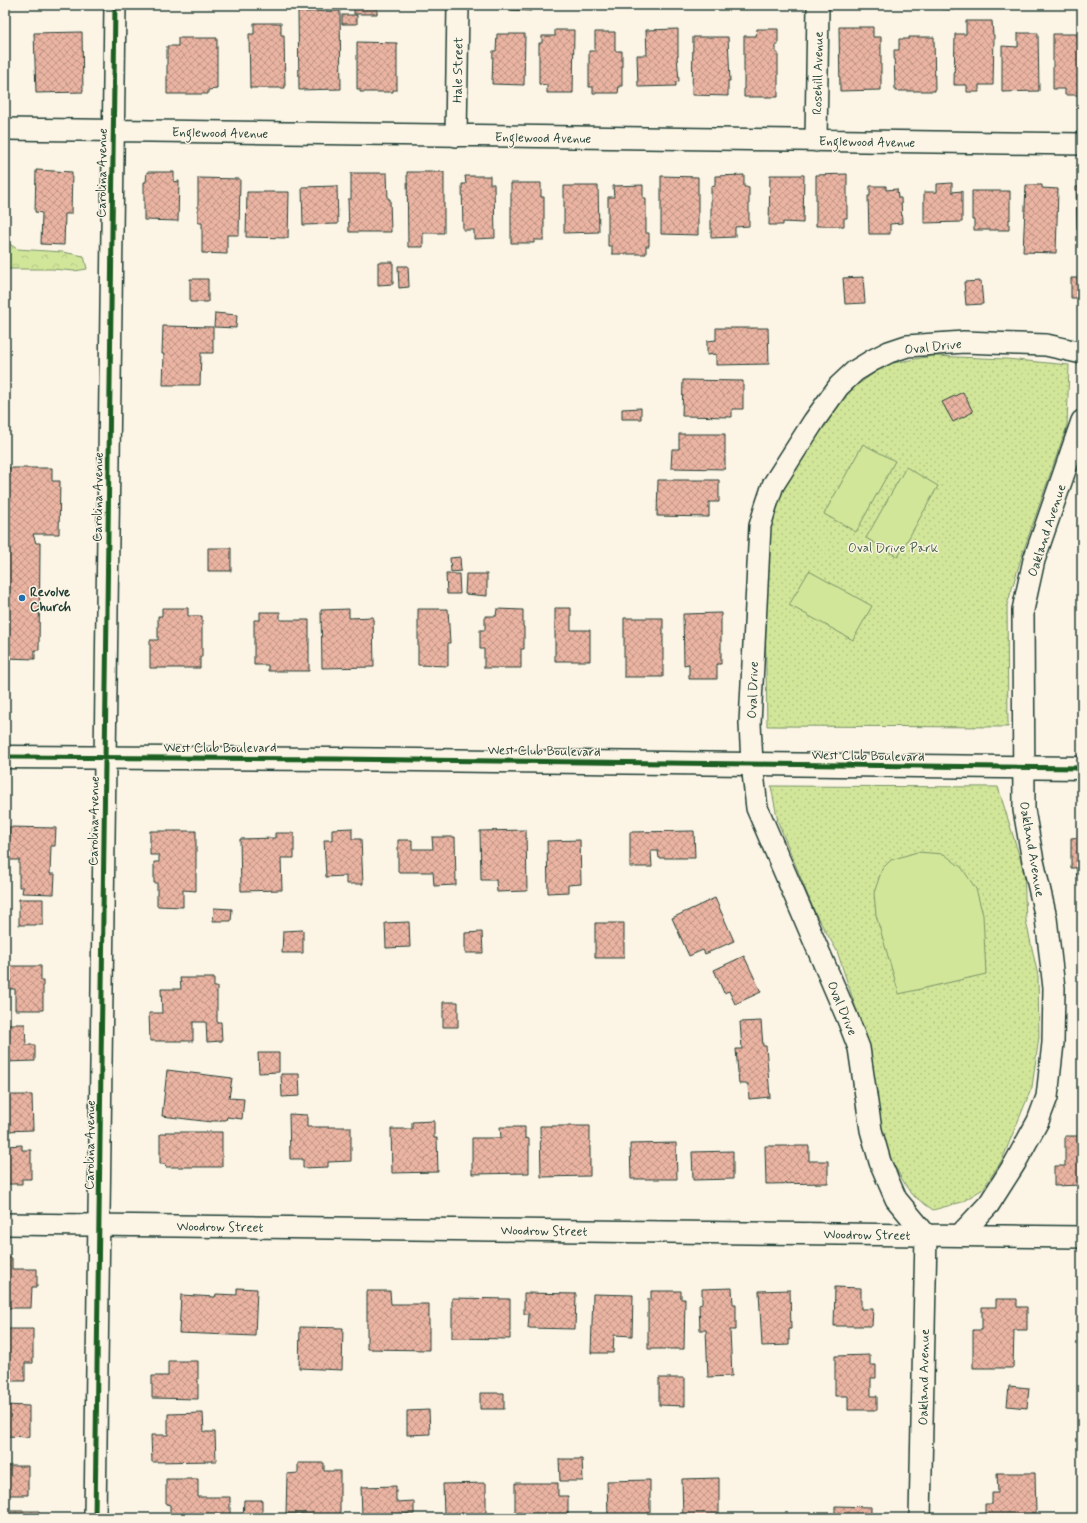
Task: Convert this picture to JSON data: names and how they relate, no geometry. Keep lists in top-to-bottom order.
{
  "streets": {
    "street": [
      "Hale Street",
      "Rosehill Avenue",
      "Englewood Avenue",
      "Carolina Avenue",
      "Oval Drive",
      "Oakland Avenue",
      "West Club Boulevard",
      "Woodrow Street"
    ]
  },
  "crossings": [
    ["Hale Street", "Englewood Avenue"],
    ["Rosehill Avenue", "Englewood Avenue"],
    ["Englewood Avenue", "Carolina Avenue"],
    ["Carolina Avenue", "West Club Boulevard"],
    ["Carolina Avenue", "Woodrow Street"],
    ["Oval Drive", "Oakland Avenue"],
    ["Oval Drive", "West Club Boulevard"],
    ["Oval Drive", "Woodrow Street"],
    ["Oakland Avenue", "West Club Boulevard"],
    ["Oakland Avenue", "Woodrow Street"]
  ],
  "parks": ["Oval Drive Park"],
  "places": ["Revolve Church"]
}
